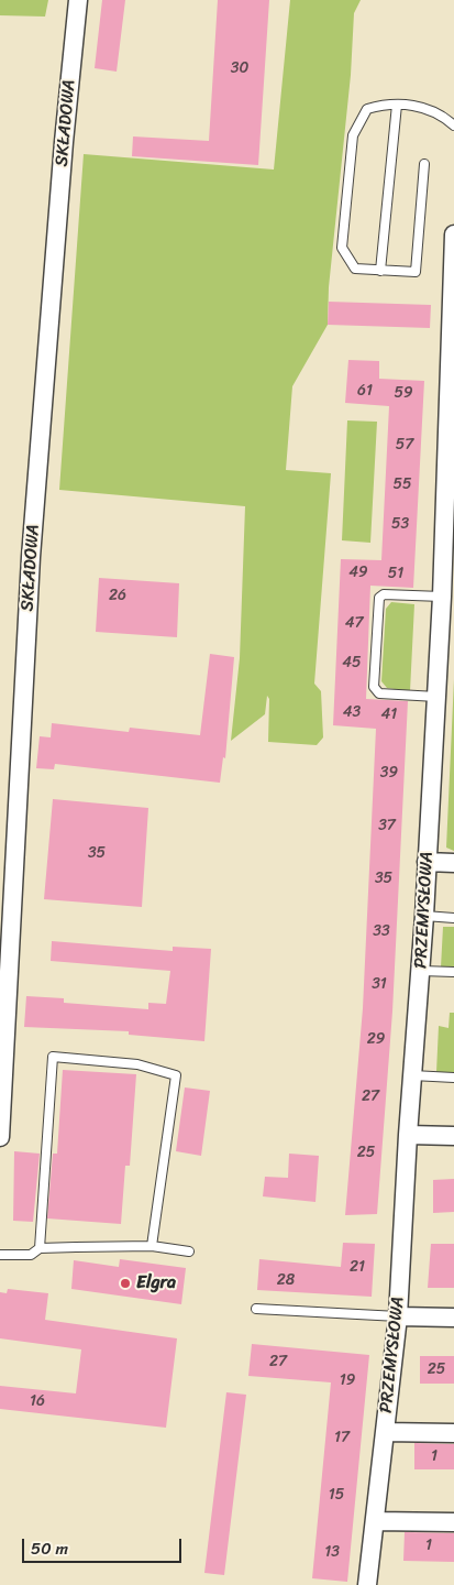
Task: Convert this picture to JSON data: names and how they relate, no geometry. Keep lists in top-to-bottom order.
{
  "streets": {
    "street": ["SKŁADOWA", "PRZEMYSŁOWA"]
  },
  "places": ["Elgra"],
  "house_numbers": [
    "30",
    "61",
    "59",
    "57",
    "55",
    "53",
    "49",
    "51",
    "26",
    "47",
    "45",
    "43",
    "41",
    "39",
    "37",
    "35",
    "35",
    "33",
    "31",
    "29",
    "27",
    "25",
    "21",
    "28",
    "27",
    "25",
    "19",
    "16",
    "17",
    "1",
    "15",
    "1",
    "13"
  ],
  "scale_bar": "50 m"
}
